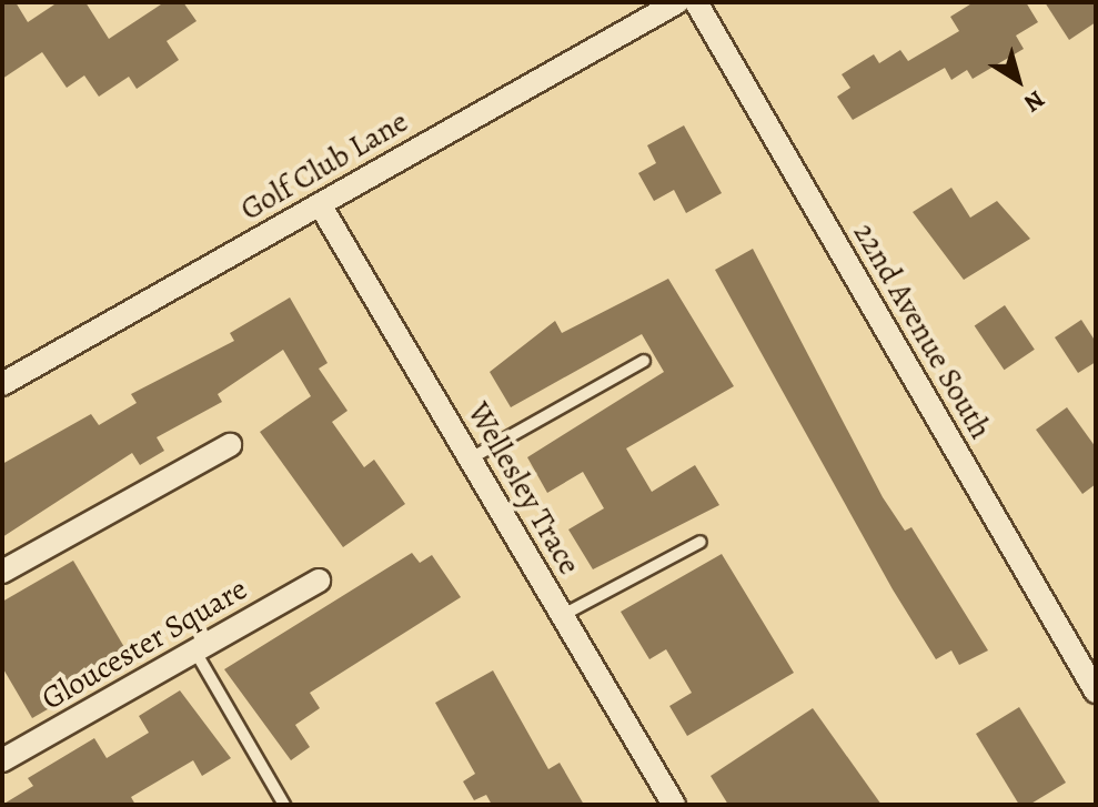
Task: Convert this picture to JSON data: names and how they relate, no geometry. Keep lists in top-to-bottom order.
{
  "streets": {
    "street": [
      "Golf Club Lane",
      "22nd Avenue South",
      "Wellesley Trace",
      "Gloucester Square"
    ]
  },
  "crossings": [
    ["Golf Club Lane", "Wellesley Trace"]
  ],
  "north": "bottom right"
}
